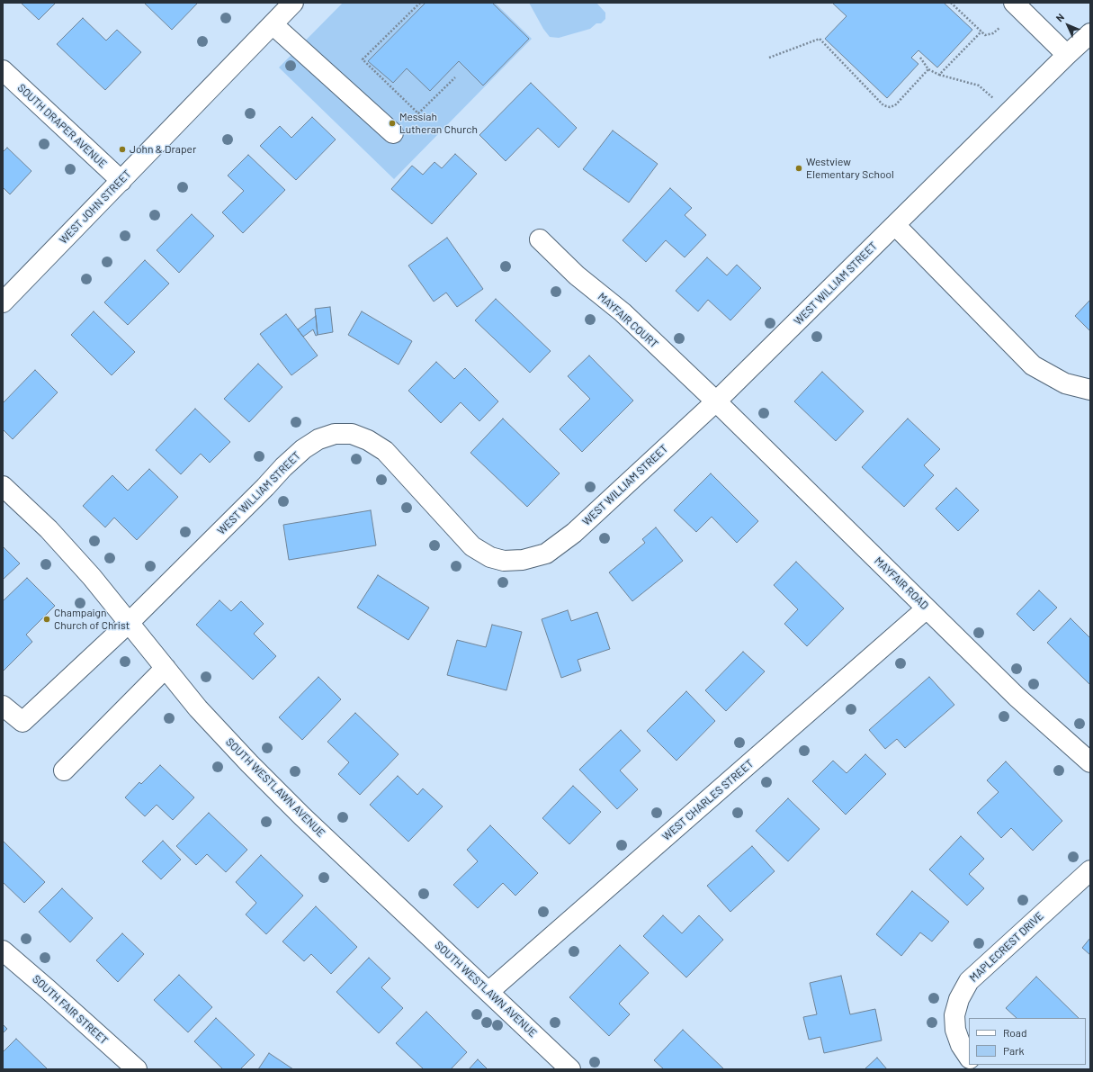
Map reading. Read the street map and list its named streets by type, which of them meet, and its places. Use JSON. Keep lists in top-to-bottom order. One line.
{"streets":{"street":["SOUTH DRAPER AVENUE","WEST JOHN STREET","WEST WILLIAM STREET","MAYFAIR COURT","MAYFAIR ROAD","SOUTH WESTLAWN AVENUE","WEST CHARLES STREET","MAPLECREST DRIVE","SOUTH FAIR STREET"]},"crossings":[["SOUTH DRAPER AVENUE","WEST JOHN STREET"],["WEST WILLIAM STREET","MAYFAIR COURT"],["WEST WILLIAM STREET","MAYFAIR ROAD"],["WEST WILLIAM STREET","SOUTH WESTLAWN AVENUE"],["MAYFAIR COURT","MAYFAIR ROAD"],["MAYFAIR ROAD","WEST CHARLES STREET"],["SOUTH WESTLAWN AVENUE","WEST CHARLES STREET"]],"places":["Messiah Lutheran Church","John & Draper","Westview Elementary School","Champaign Church of Christ"],"legend":["Road","Park"],"north":"top left"}
